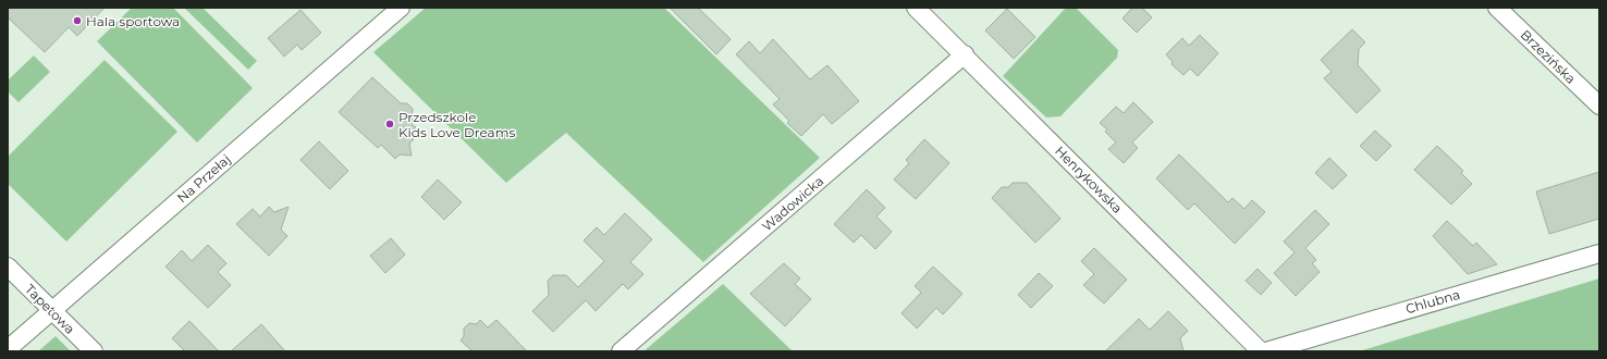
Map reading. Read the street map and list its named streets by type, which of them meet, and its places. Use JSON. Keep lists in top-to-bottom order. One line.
{"streets":{"street":["Brzezińska","Na Przełaj","Henrykowska","Wadowicka","Chlubna","Tapetowa"]},"crossings":[["Na Przełaj","Tapetowa"],["Henrykowska","Wadowicka"]],"places":["Hala sportowa","Przedszkole Kids Love Dreams"]}
